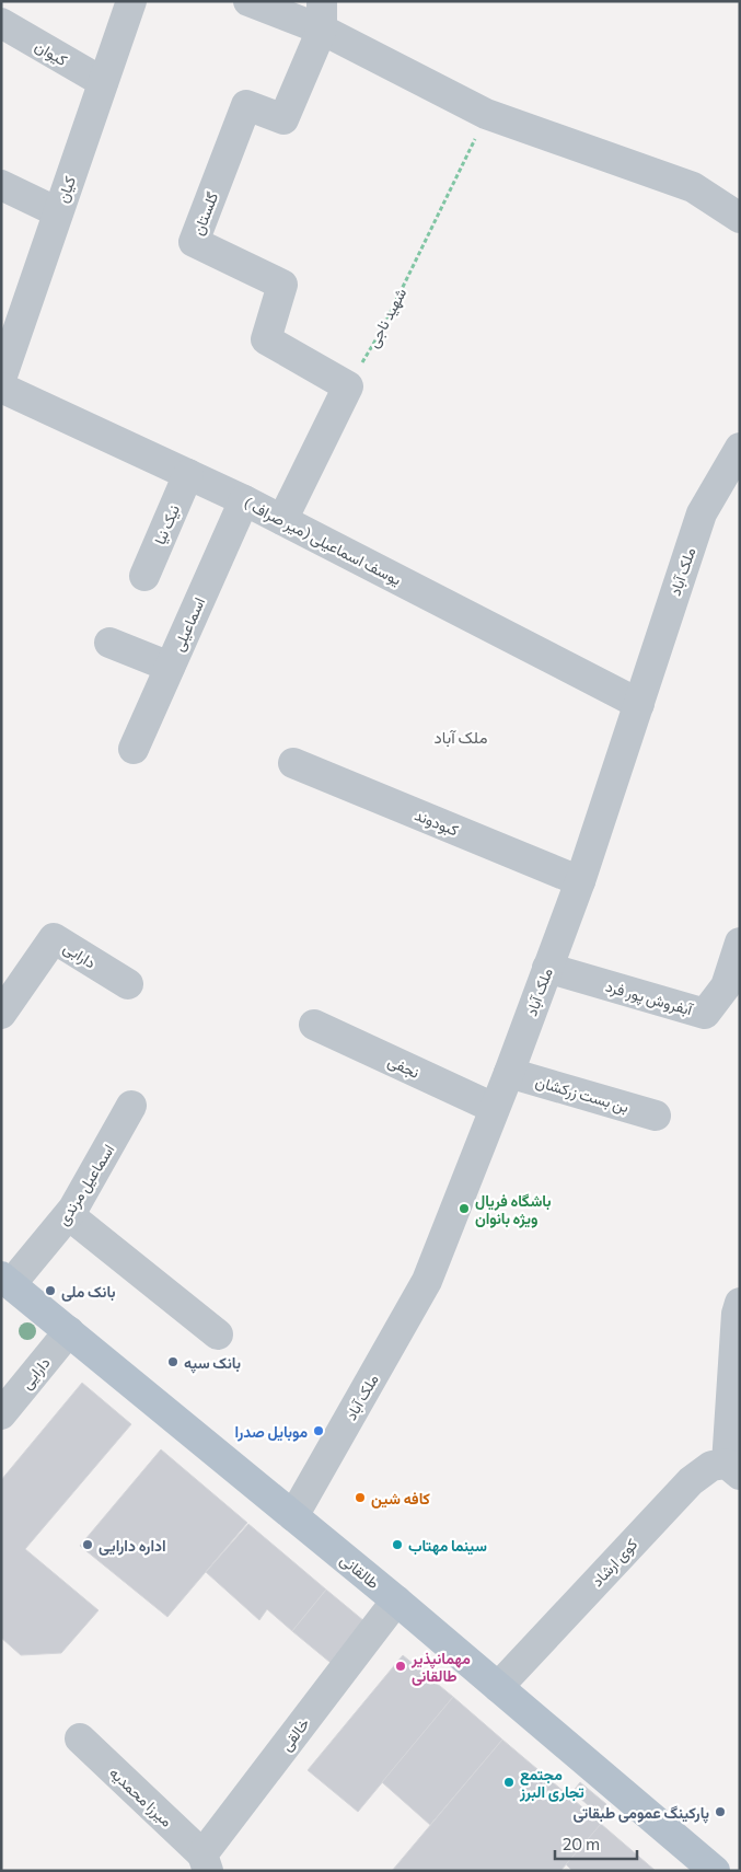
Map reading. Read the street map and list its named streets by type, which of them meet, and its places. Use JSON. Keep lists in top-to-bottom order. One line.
{"streets":{"main road":["طالقانی"],"street":["کیوان","کیان","گلستان","نیک نیا","یوسف اسماعیلی (میر صراف )","ملک آباد","اسماعیلی","کبودوند","دارابی","آبفروش پور فرد","نجفی","بن بست زرکشان","اسماعیل مرندی","دارایی","کوی ارشاد","خالقی","میرزا محمدیه"],"path":["شهید ناجی"]},"crossings":[["کیوان","کیان"],["گلستان","شهید ناجی"],["نیک نیا","یوسف اسماعیلی (میر صراف )"],["یوسف اسماعیلی (میر صراف )","ملک آباد"],["یوسف اسماعیلی (میر صراف )","اسماعیلی"],["ملک آباد","کبودوند"],["ملک آباد","آبفروش پور فرد"],["ملک آباد","نجفی"],["ملک آباد","بن بست زرکشان"],["ملک آباد","طالقانی"],["اسماعیل مرندی","طالقانی"],["دارایی","طالقانی"],["کوی ارشاد","طالقانی"],["طالقانی","خالقی"],["خالقی","میرزا محمدیه"]],"districts":["ملک آباد"],"places":["باشگاه فریال ویژه بانوان","بانک ملی","بانک سپه","موبایل صدرا","کافه شین","اداره دارایی","سینما مهتاب","مهمانپذیر طالقانی","مجتمع تجاری البرز","پارکینگ عمومی طبقاتی"],"scale_bar":"20 m"}
